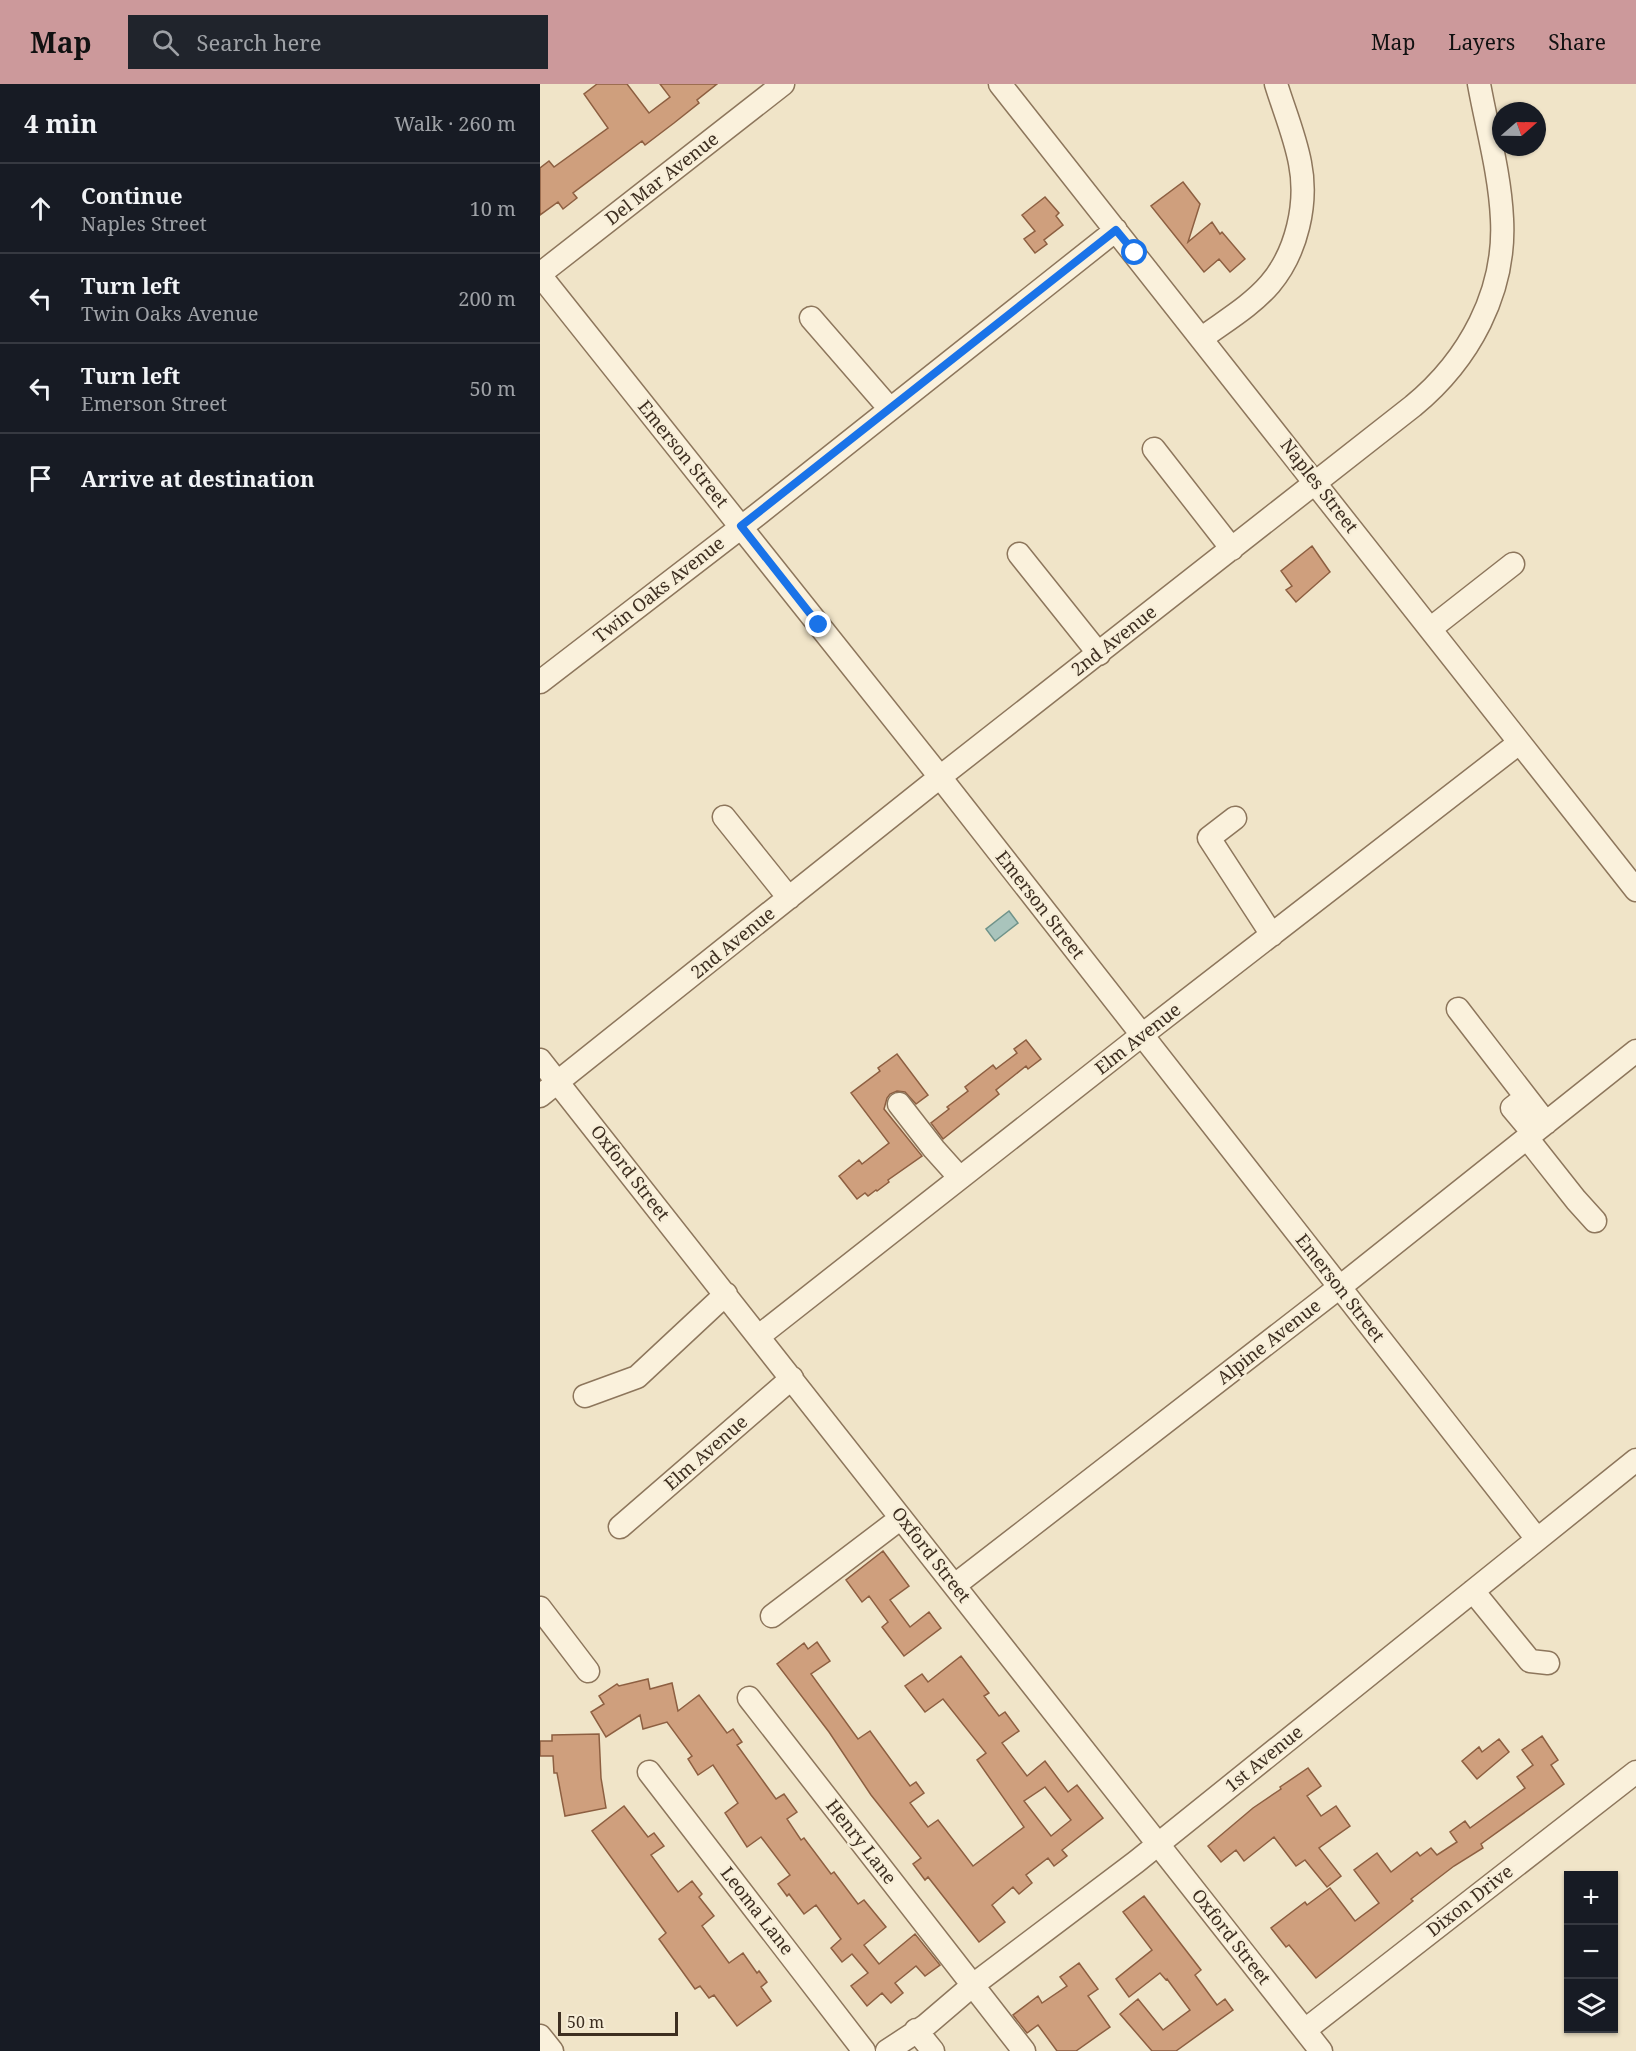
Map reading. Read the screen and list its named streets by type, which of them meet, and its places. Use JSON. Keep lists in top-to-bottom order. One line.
{"streets":{"street":["Del Mar Avenue","Emerson Street","Naples Street","Twin Oaks Avenue","2nd Avenue","Elm Avenue","Oxford Street","Alpine Avenue","1st Avenue","Henry Lane","Dixon Drive","Leoma Lane"]},"crossings":[["Del Mar Avenue","Emerson Street"],["Emerson Street","Twin Oaks Avenue"],["Emerson Street","2nd Avenue"],["Emerson Street","Elm Avenue"],["Emerson Street","Alpine Avenue"],["Emerson Street","1st Avenue"],["Naples Street","Twin Oaks Avenue"],["Naples Street","2nd Avenue"],["Naples Street","Elm Avenue"],["2nd Avenue","Oxford Street"],["Elm Avenue","Oxford Street"],["Oxford Street","Alpine Avenue"],["Oxford Street","1st Avenue"],["Oxford Street","Dixon Drive"],["1st Avenue","Henry Lane"]],"scale_bar":"50 m","north":"right","page":{"header":"Map","search":"Search here","nav":["Map","Layers","Share"],"heading":["4 min","Walk · 260 m"],"list":[["Continue","Naples Street","10 m"],["Turn left","Twin Oaks Avenue","200 m"],["Turn left","Emerson Street","50 m"],"Arrive at destination"],"map_buttons":["+","−"],"scale":"50 m"}}
